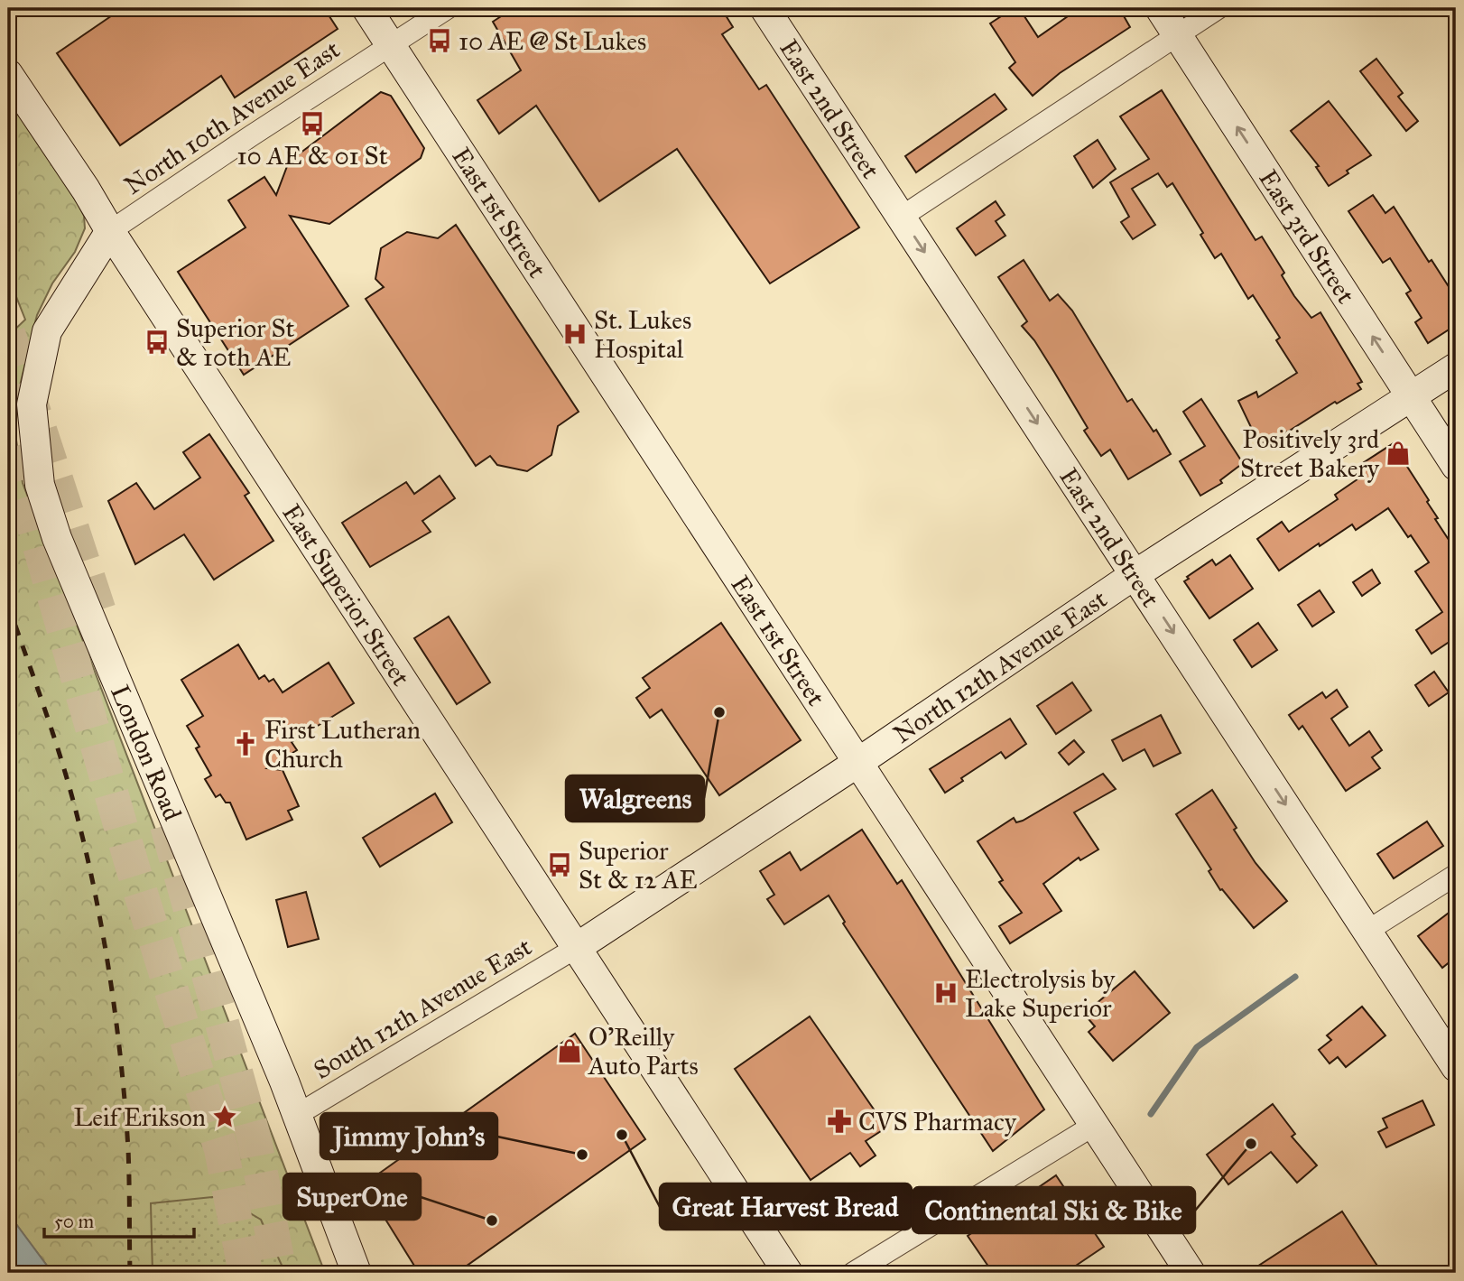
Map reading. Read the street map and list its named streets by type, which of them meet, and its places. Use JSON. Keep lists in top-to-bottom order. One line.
{"streets":{"street":["East 2nd Street","North 10th Avenue East","East 1st Street","East 3rd Street","East Superior Street","North 12th Avenue East","London Road","South 12th Avenue East"]},"crossings":[["East 2nd Street","North 12th Avenue East"],["North 10th Avenue East","East 1st Street"],["North 10th Avenue East","East Superior Street"],["North 10th Avenue East","London Road"],["East 1st Street","North 12th Avenue East"],["East 3rd Street","North 12th Avenue East"],["East Superior Street","North 12th Avenue East"],["East Superior Street","London Road"],["East Superior Street","South 12th Avenue East"],["North 12th Avenue East","South 12th Avenue East"],["London Road","South 12th Avenue East"]],"one_way":["East 2nd Street","East 3rd Street"],"places":{"bus stop":["10 AE @ St Lukes","10 AE & 01 St","Superior St & 10th AE","Superior St & 12 AE"],"hospital":["St. Lukes Hospital","Electrolysis by Lake Superior"],"shop":["Positively 3rd Street Bakery","O'Reilly Auto Parts"],"other":["Walgreens","Great Harvest Bread","Continental Ski & Bike","Jimmy John's","SuperOne"],"church":["First Lutheran Church"],"place":["Leif Erikson"],"pharmacy":["CVS Pharmacy"]},"scale_bar":"50 m"}
